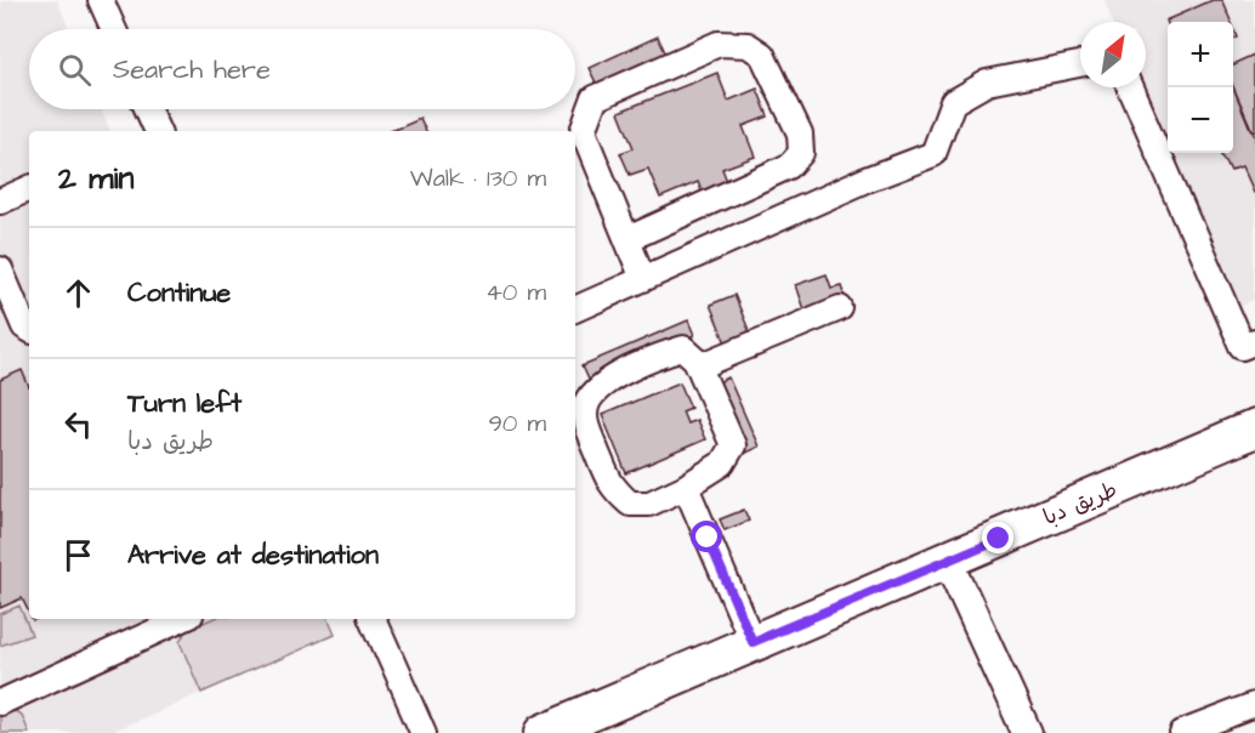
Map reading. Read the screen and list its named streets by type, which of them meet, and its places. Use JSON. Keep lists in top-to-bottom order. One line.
{"streets":{"main road":["طريق دبا"]},"north":"top right","page":{"map_buttons":["+","−"],"search":"Search here","heading":["2 min","Walk · 130 m"],"list":[["Continue","40 m"],["Turn left","طريق دبا","90 m"],"Arrive at destination"]}}
